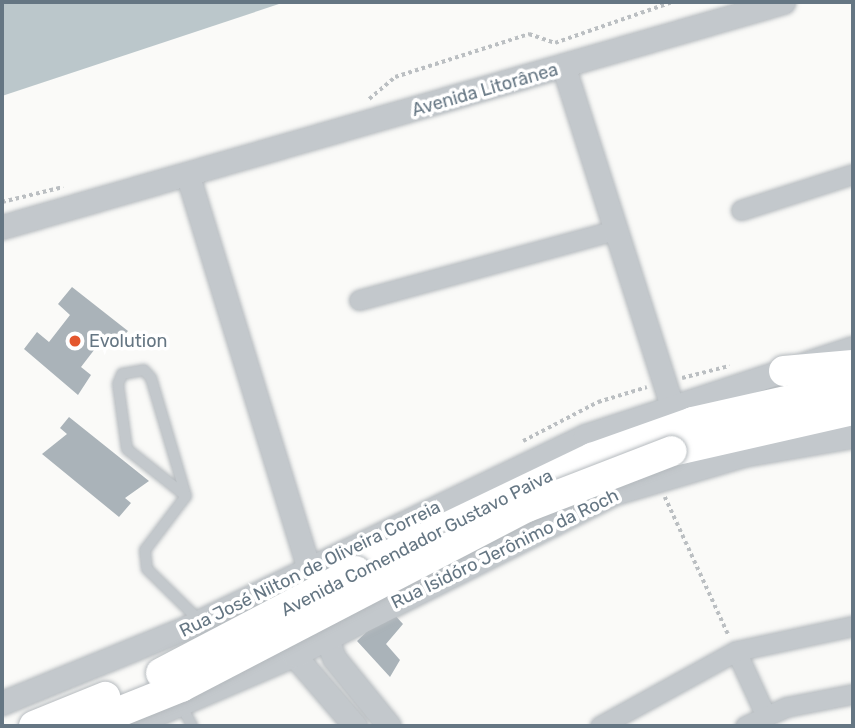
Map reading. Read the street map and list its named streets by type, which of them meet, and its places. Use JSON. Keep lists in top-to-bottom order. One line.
{"streets":{"main road":["Avenida Comendador Gustavo Paiva"],"street":["Avenida Litorânea","Rua Isidóro Jerônimo da Roch","Rua José Nilton de Oliveira Correia"]},"crossings":[["Avenida Comendador Gustavo Paiva","Rua José Nilton de Oliveira Correia"]],"places":["Evolution"]}
